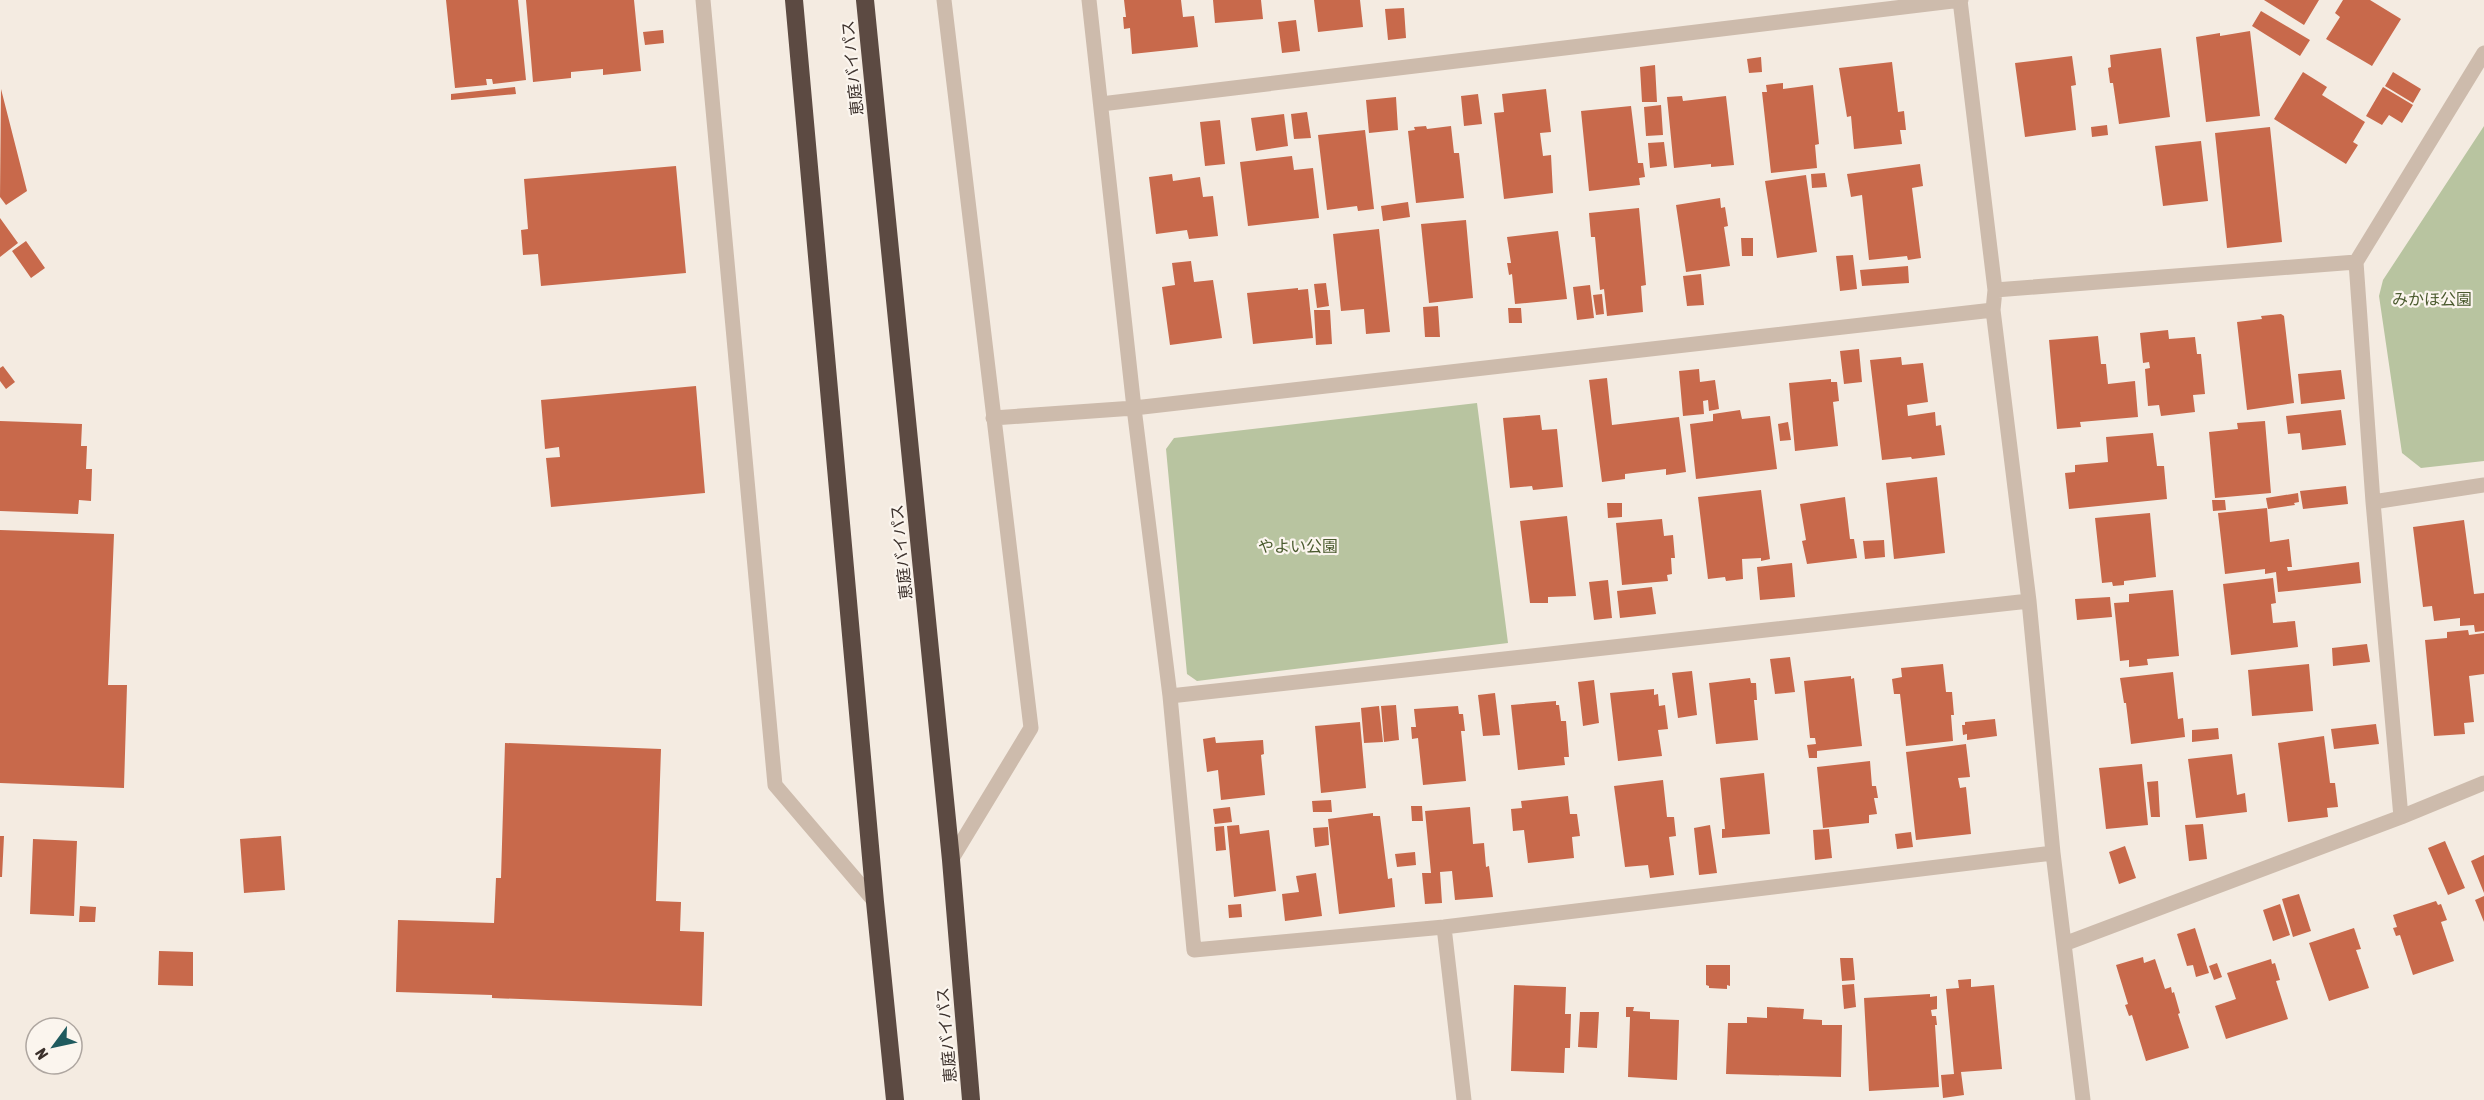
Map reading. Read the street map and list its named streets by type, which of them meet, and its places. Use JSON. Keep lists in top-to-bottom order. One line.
{"streets":{"highway":["恵庭バイパス"]},"parks":["みかほ公園","やよい公園"],"north":"bottom left"}
